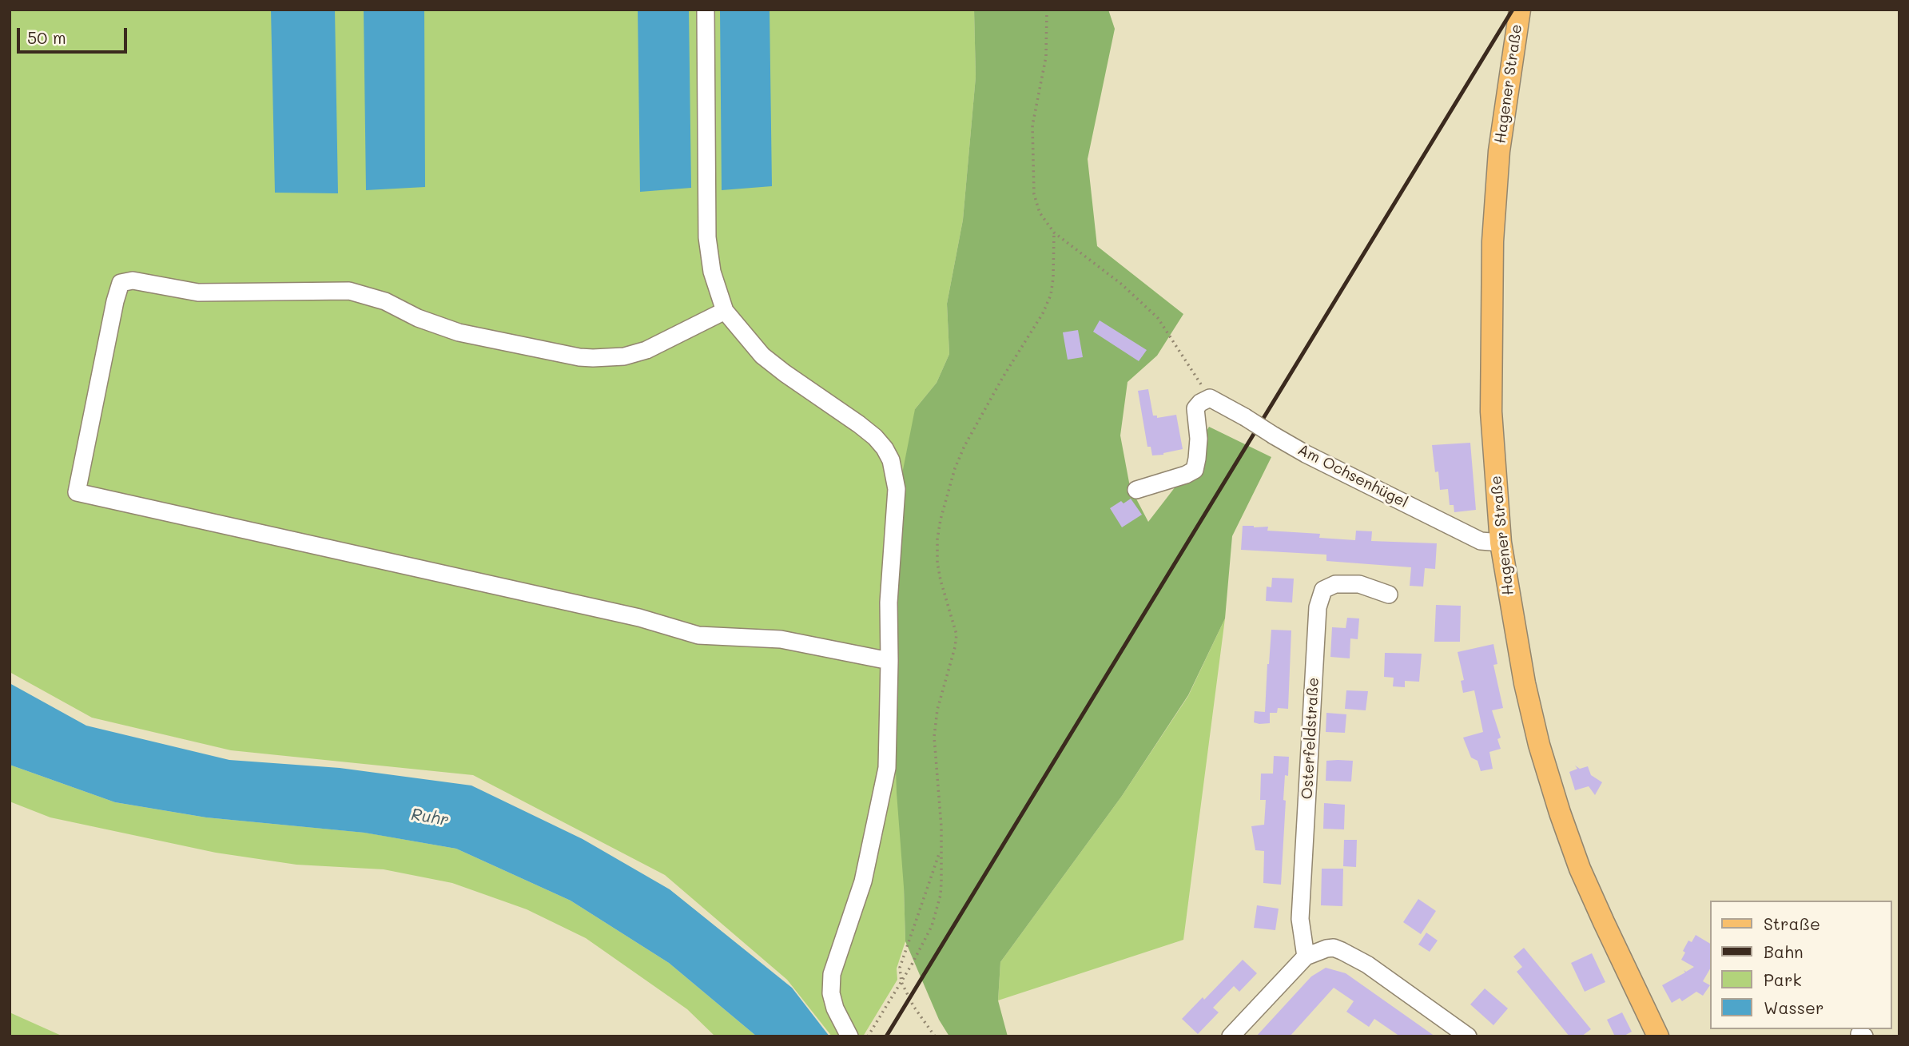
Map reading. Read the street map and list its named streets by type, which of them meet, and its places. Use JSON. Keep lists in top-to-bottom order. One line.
{"streets":{"main road":["Hagener Straße"],"street":["Am Ochsenhügel","Osterfeldstraße"]},"crossings":[["Hagener Straße","Am Ochsenhügel"]],"water":["Ruhr"],"legend":["Straße","Bahn","Park","Wasser"],"scale_bar":"50 m"}
